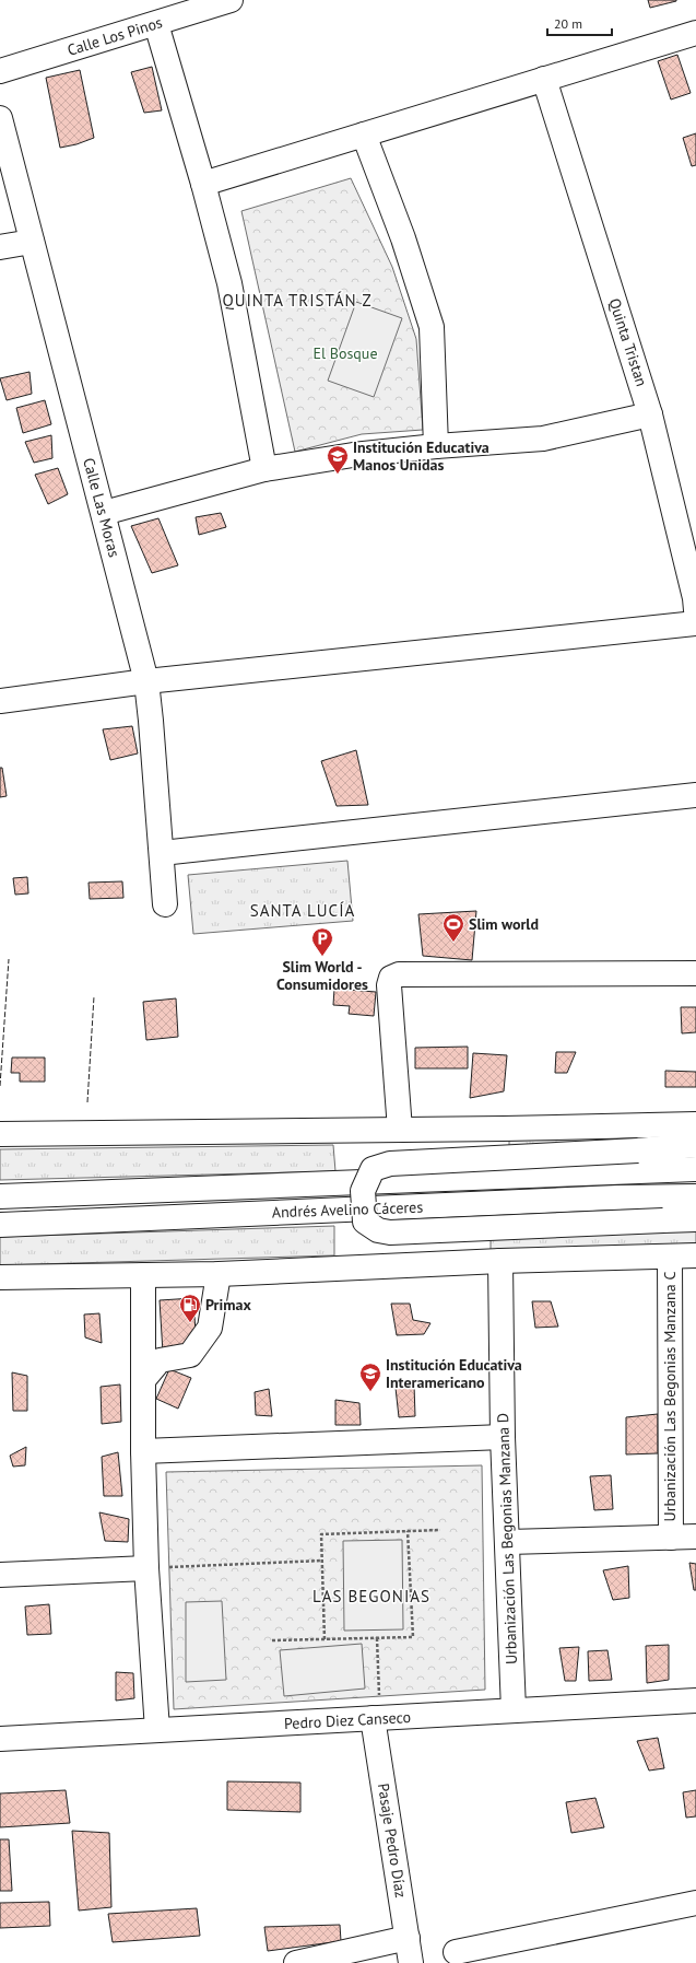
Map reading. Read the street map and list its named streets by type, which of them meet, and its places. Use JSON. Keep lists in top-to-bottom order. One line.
{"streets":{"main road":["Calle Los Pinos","Quinta Tristan","Calle Las Moras","Andrés Avelino Cáceres","Urbanización Las Begonias Manzana C","Urbanización Las Begonias Manzana D","Pedro Diez Canseco","Pasaje Pedro Díaz"]},"crossings":[["Urbanización Las Begonias Manzana D","Pedro Diez Canseco"],["Pedro Diez Canseco","Pasaje Pedro Díaz"]],"districts":["QUINTA TRISTÁN Z","SANTA LUCÍA","LAS BEGONIAS"],"parks":["El Bosque"],"places":{"school or university":["Institución Educativa Manos Unidas","Institución Educativa Interamericano"],"sports":["Slim world"],"parking":["Slim World - Consumidores"],"fuel station":["Primax"]},"scale_bar":"20 m"}
